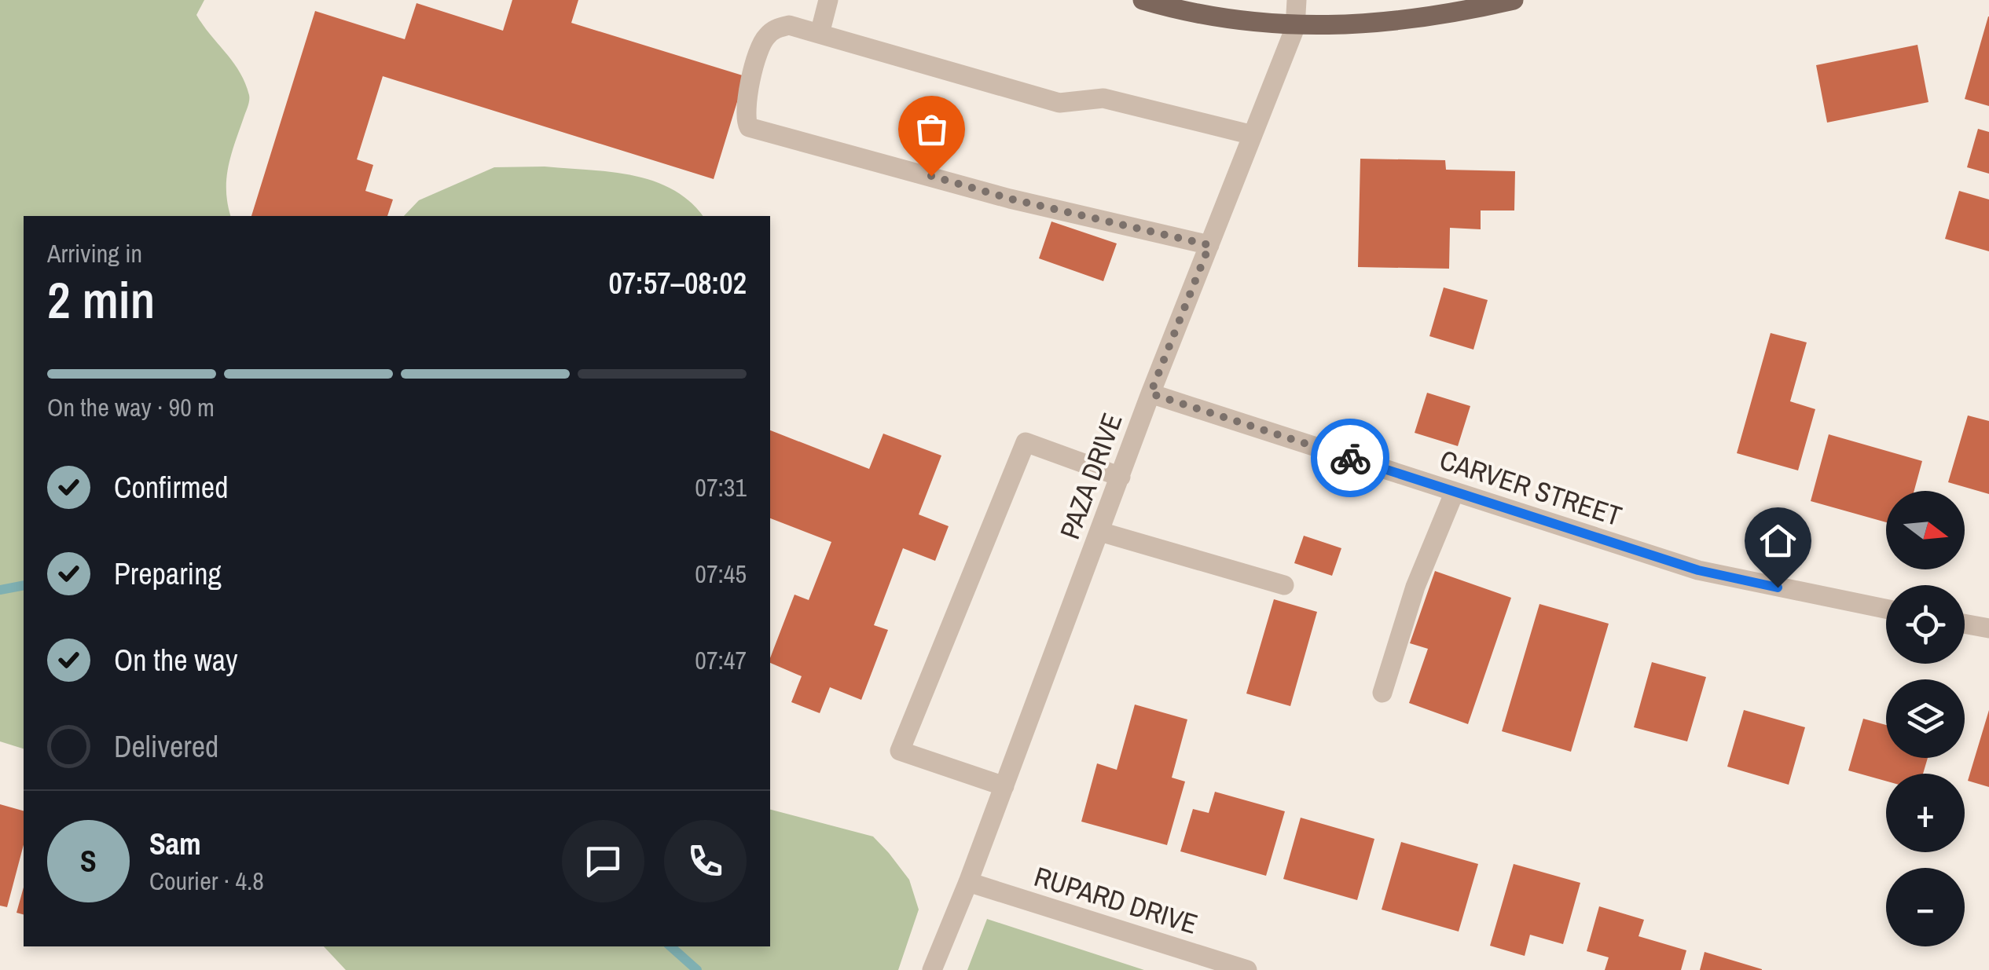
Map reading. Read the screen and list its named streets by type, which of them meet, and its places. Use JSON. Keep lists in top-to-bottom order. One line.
{"streets":{"street":["PAZA DRIVE","CARVER STREET","RUPARD DRIVE"]},"crossings":[["PAZA DRIVE","CARVER STREET"],["PAZA DRIVE","RUPARD DRIVE"]],"north":"right","page":{"heading":["2 min","Arriving in","07:57–08:02"],"panel":["Sam","Courier · 4.8"],"bar":"On the way · 90 m","list":[["Confirmed","07:31"],["Preparing","07:45"],["On the way","07:47"],"Delivered"],"map_buttons":["+","−"],"round":"S"}}
